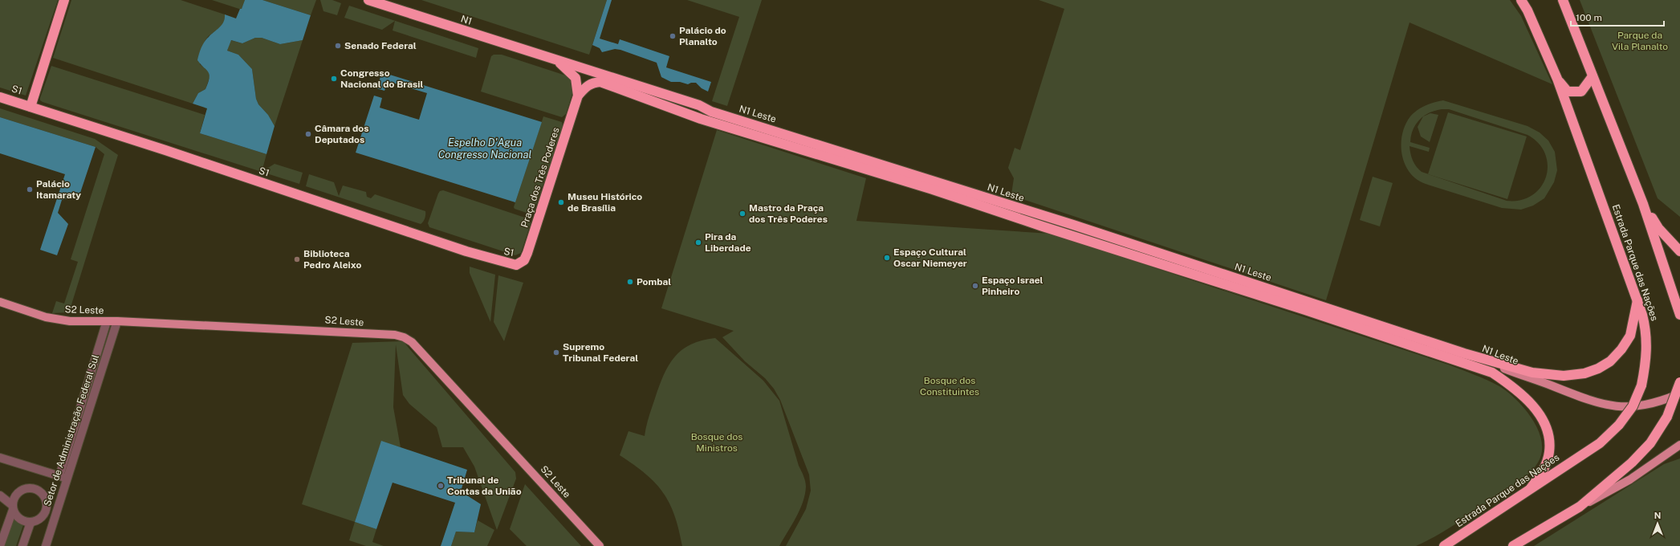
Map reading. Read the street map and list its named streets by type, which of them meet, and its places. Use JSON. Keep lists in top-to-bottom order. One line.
{"streets":{"highway":["N1","S1","N1 Leste","Praça dos Três Poderes","Estrada Parque das Nações"],"main road":["S2 Leste"],"street":["Setor de Administração Federal Sul"]},"crossings":[["N1","N1 Leste"],["S1","Praça dos Três Poderes"],["N1 Leste","Praça dos Três Poderes"],["S2 Leste","Setor de Administração Federal Sul"]],"water":["Espelho D'Agua Congresso Nacional"],"parks":["Parque da Vila Planalto","Bosque dos Constituintes","Bosque dos Ministros"],"places":["Palácio do Planalto","Senado Federal","Congresso Nacional do Brasil","Câmara dos Deputados","Palácio Itamaraty","Museu Histórico de Brasília","Mastro da Praça dos Três Poderes","Pira da Liberdade","Espaço Cultural Oscar Niemeyer","Biblioteca Pedro Aleixo","Pombal","Espaço Israel Pinheiro","Supremo Tribunal Federal","Tribunal de Contas da União"],"scale_bar":"100 m","north":"top"}
